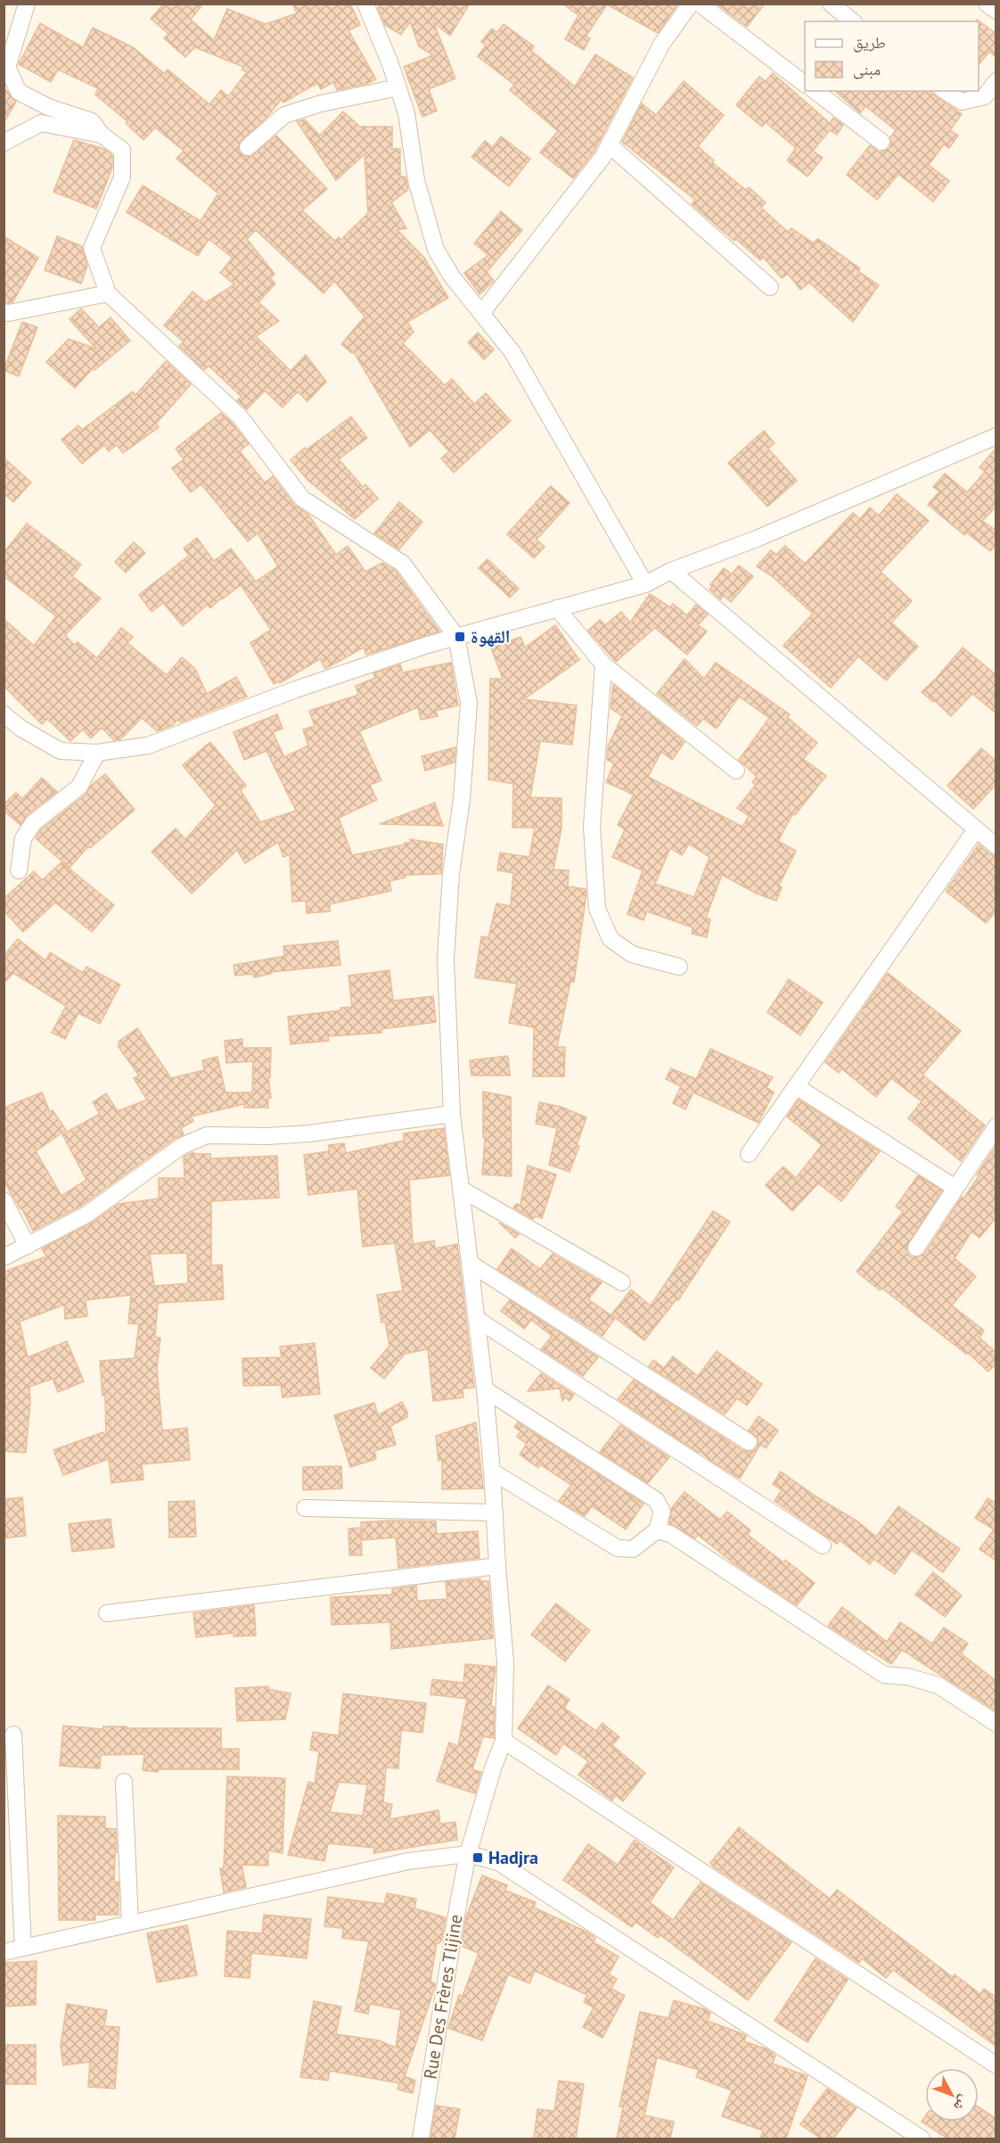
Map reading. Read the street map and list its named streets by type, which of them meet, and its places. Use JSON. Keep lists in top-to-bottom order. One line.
{"streets":{"street":["Rue Des Frères Tlijine"]},"places":{"transit":["القهوة","Hadjra"]},"legend":["طريق","مبنى"],"north":"bottom right"}
